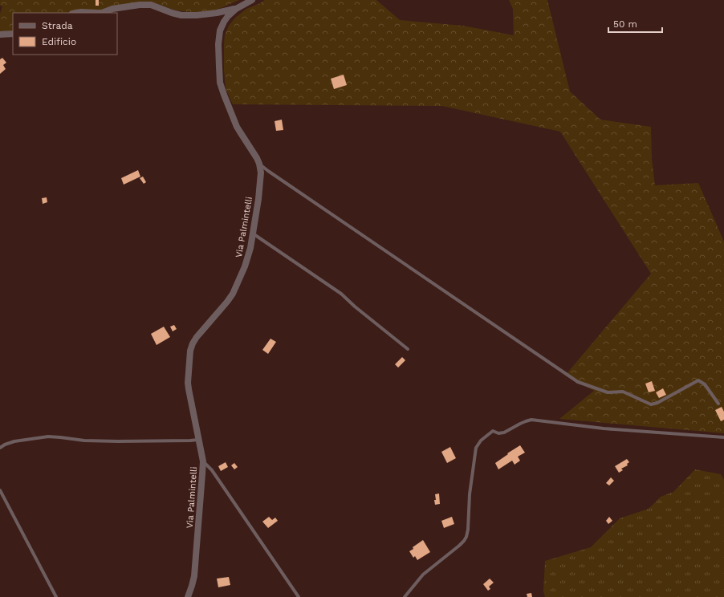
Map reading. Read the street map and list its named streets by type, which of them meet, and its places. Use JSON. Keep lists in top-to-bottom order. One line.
{"streets":{"street":["Via Palmintelli"]},"legend":["Strada","Edificio"],"scale_bar":"50 m"}
